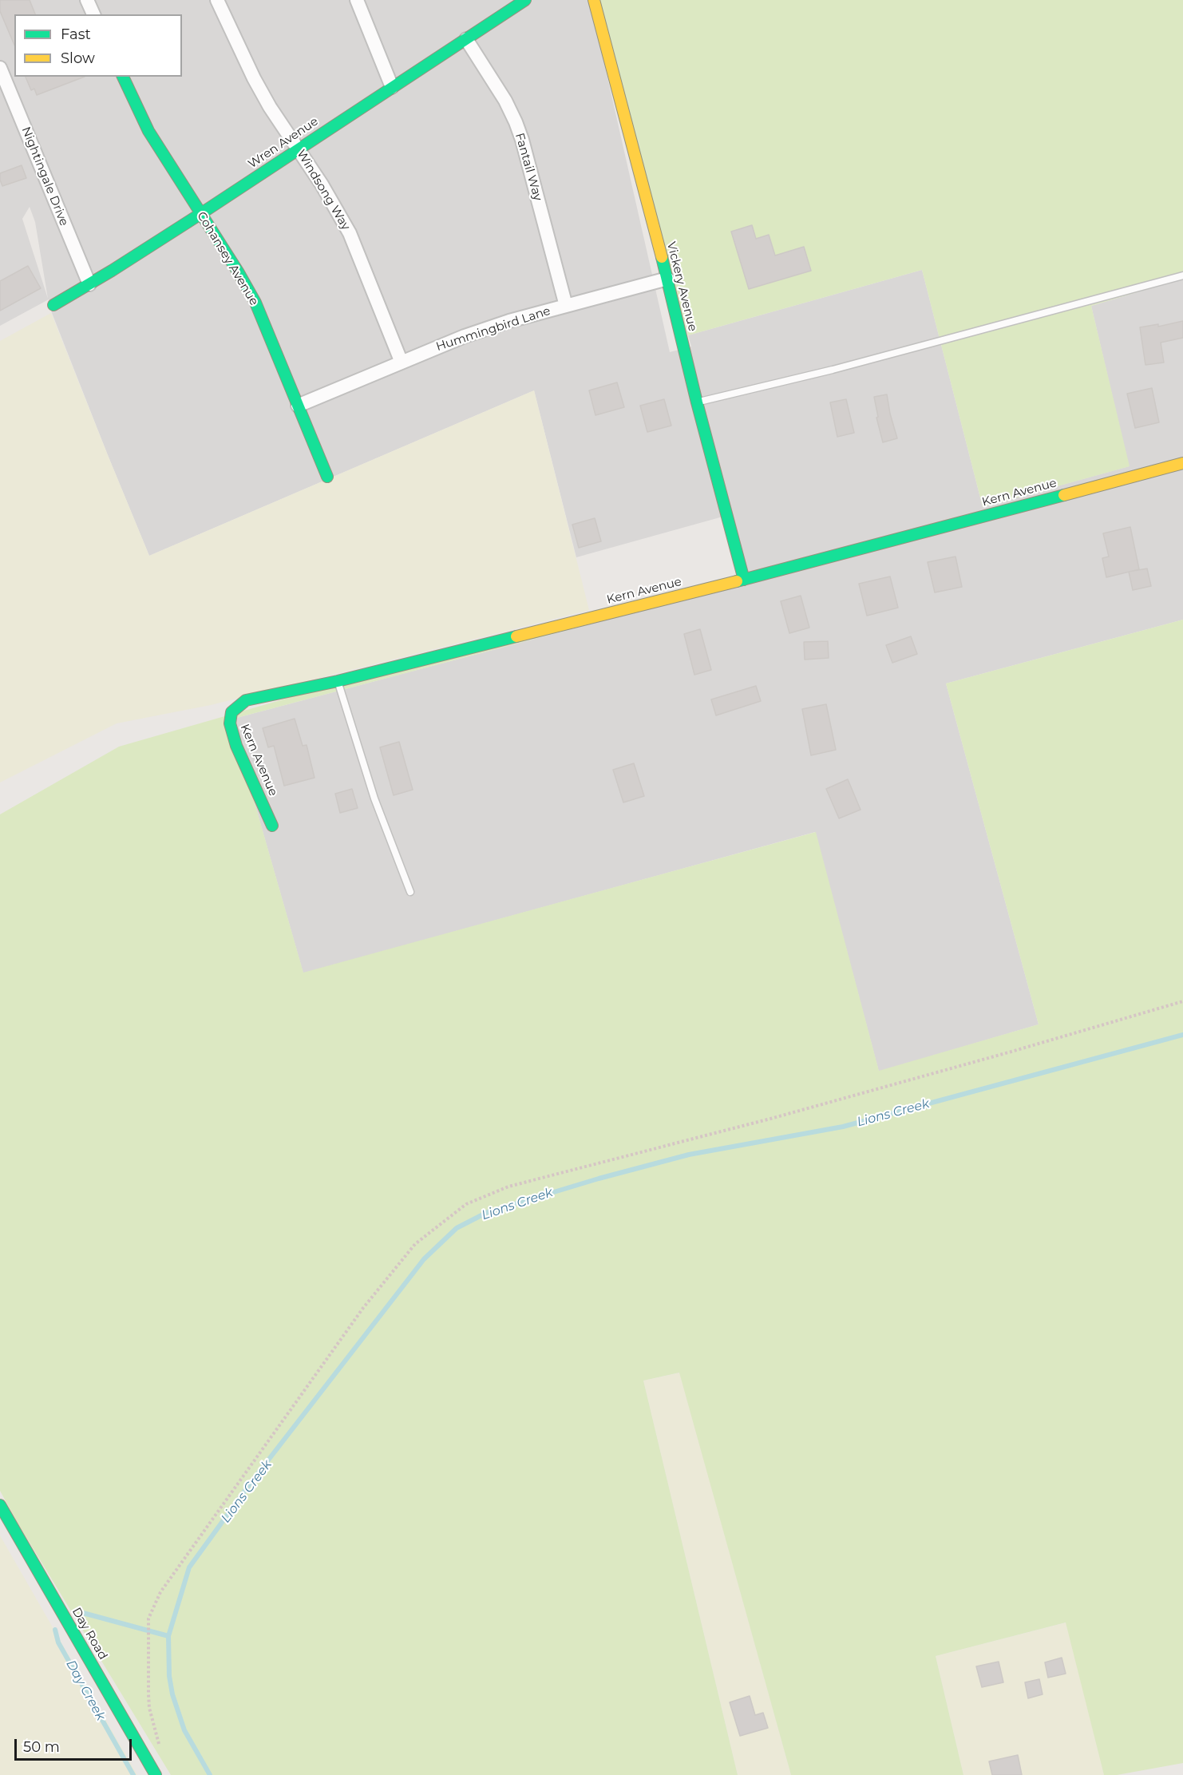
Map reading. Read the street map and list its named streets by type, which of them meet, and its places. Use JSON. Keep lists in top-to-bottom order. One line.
{"streets":{"street":["Wren Avenue","Fantail Way","Nightingale Drive","Windsong Way","Cohansey Avenue","Vickery Avenue","Hummingbird Lane","Kern Avenue","Day Road"]},"crossings":[["Wren Avenue","Fantail Way"],["Wren Avenue","Nightingale Drive"],["Wren Avenue","Windsong Way"],["Wren Avenue","Cohansey Avenue"],["Fantail Way","Hummingbird Lane"],["Windsong Way","Hummingbird Lane"],["Cohansey Avenue","Hummingbird Lane"],["Vickery Avenue","Hummingbird Lane"],["Vickery Avenue","Kern Avenue"]],"water":["Lions Creek","Day Creek"],"legend":["Fast","Slow"],"scale_bar":"50 m"}
